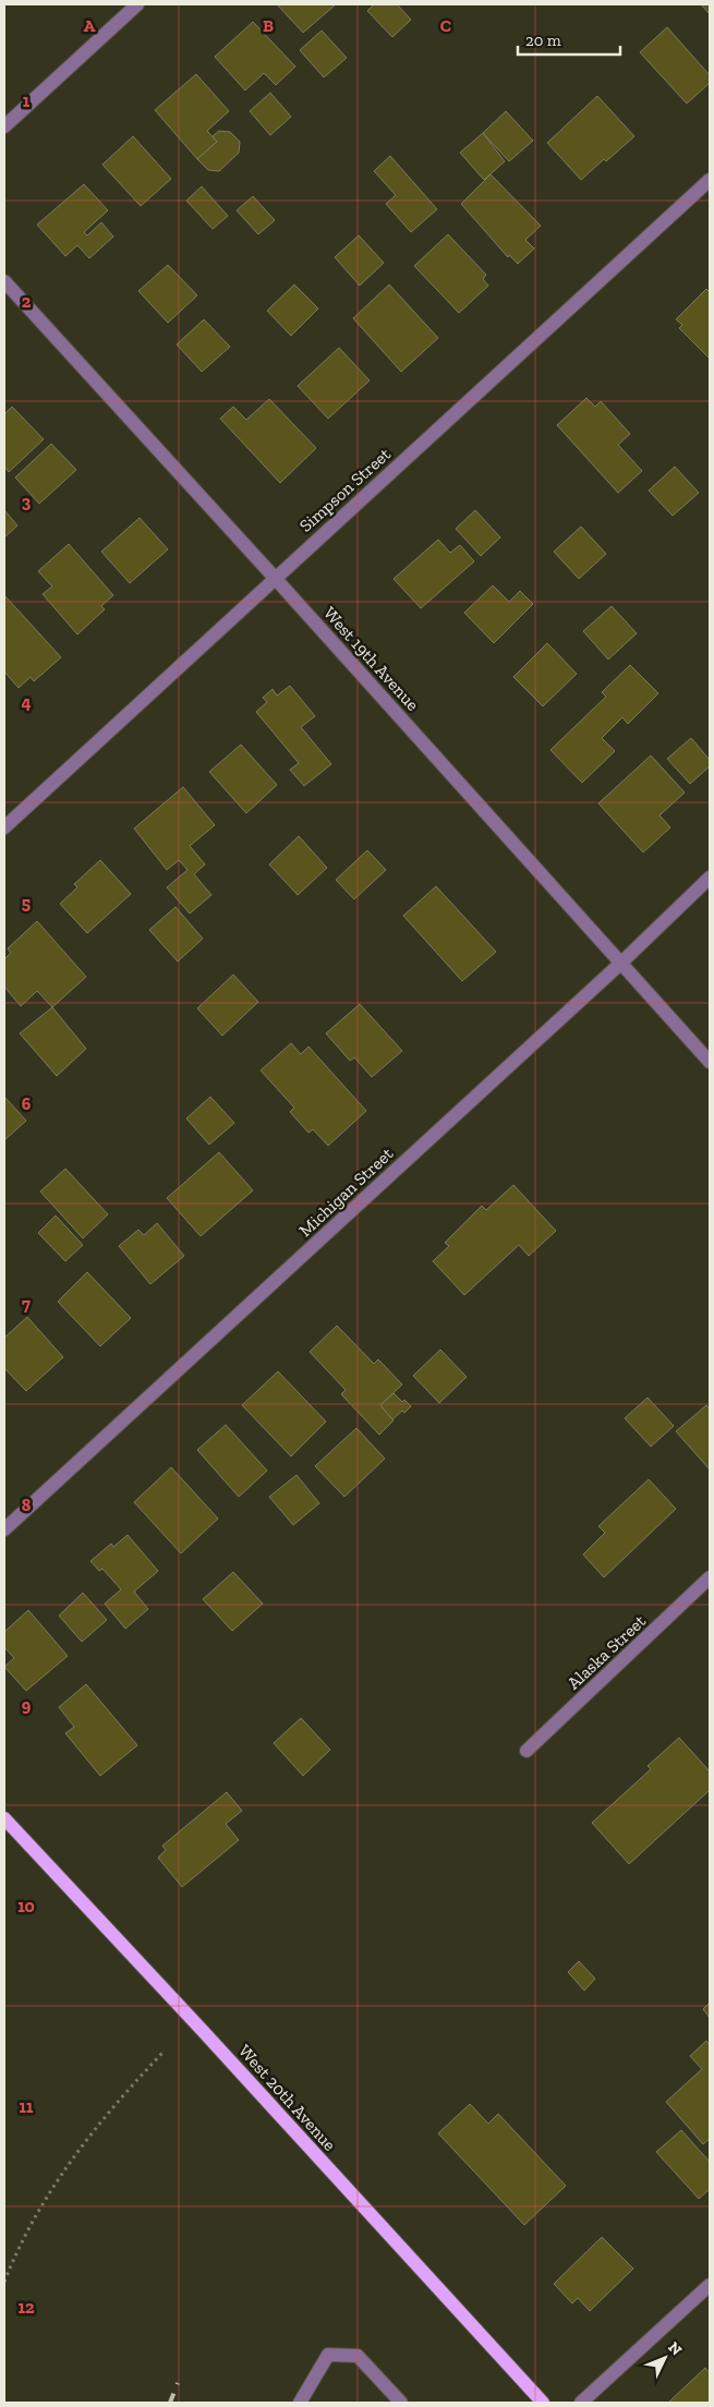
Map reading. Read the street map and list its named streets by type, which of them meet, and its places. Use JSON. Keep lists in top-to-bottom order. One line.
{"streets":{"main road":["West 20th Avenue"],"street":["Simpson Street","West 19th Avenue","Michigan Street","Alaska Street"]},"crossings":[["Simpson Street","West 19th Avenue"],["West 19th Avenue","Michigan Street"]],"scale_bar":"20 m","north":"top right","grid":{"columns":["A","B","C"],"rows":["1","2","3","4","5","6","7","8","9","10","11","12"]}}
